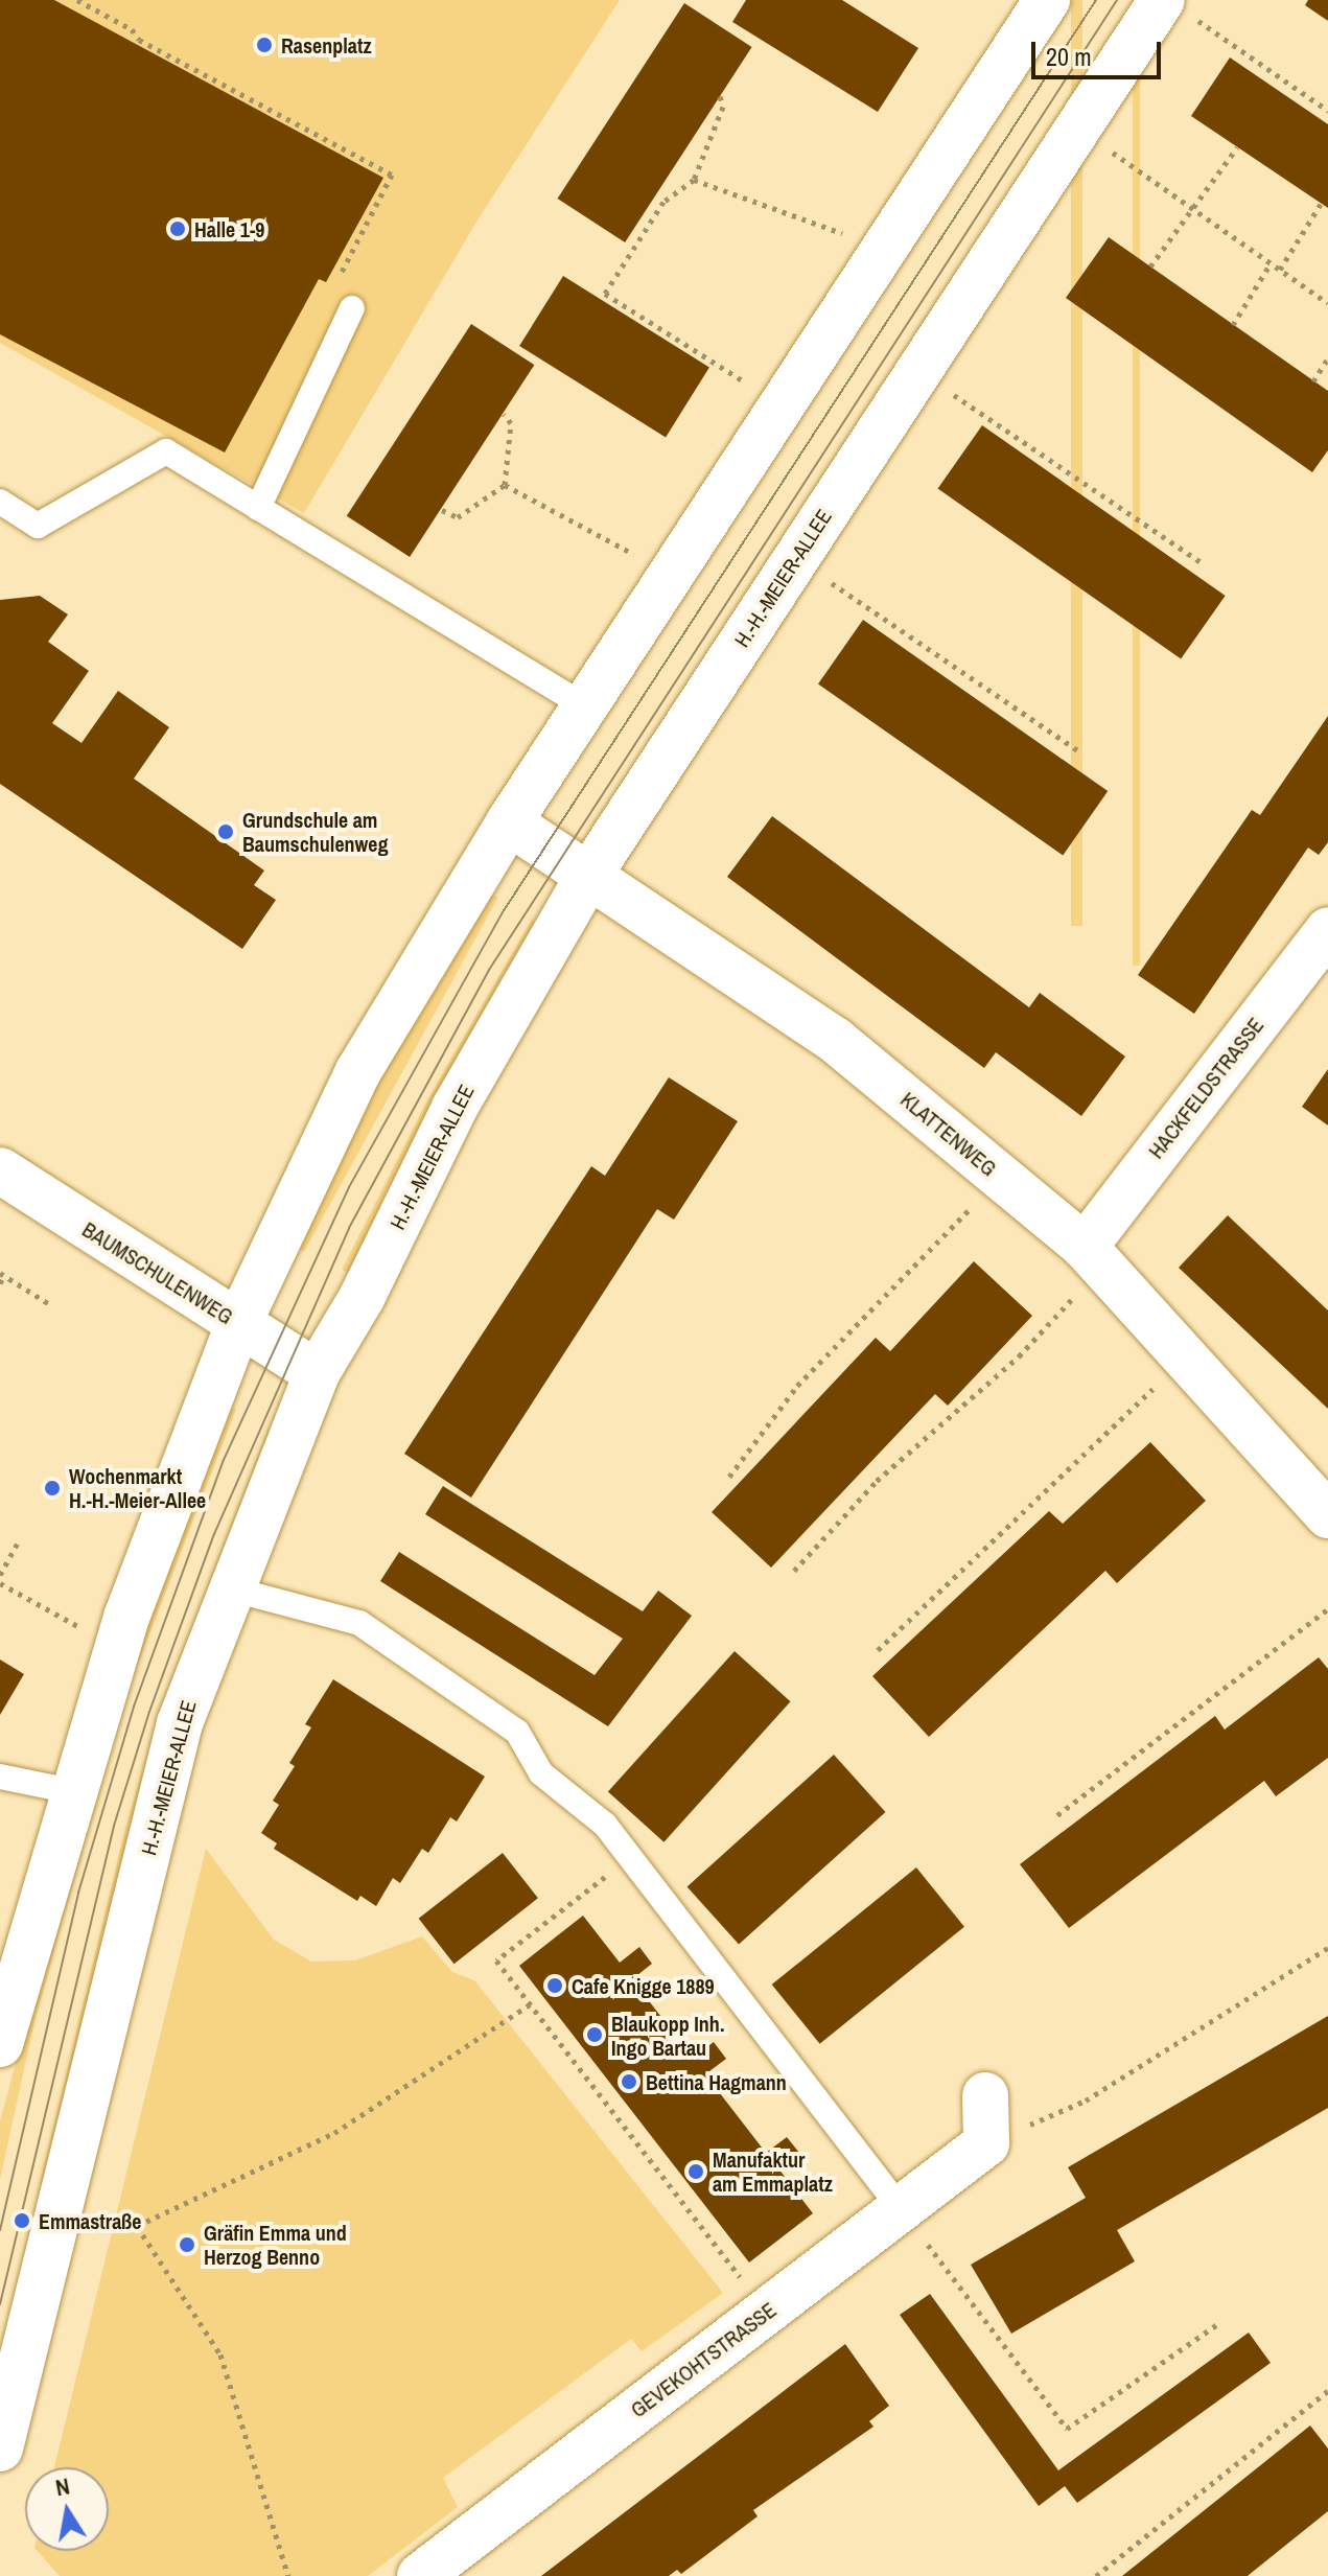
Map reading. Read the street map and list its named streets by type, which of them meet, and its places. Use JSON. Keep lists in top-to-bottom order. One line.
{"streets":{"street":["H.-H.-MEIER-ALLEE","HACKFELDSTRASSE","KLATTENWEG","BAUMSCHULENWEG","GEVEKOHTSTRASSE"]},"crossings":[["H.-H.-MEIER-ALLEE","KLATTENWEG"],["H.-H.-MEIER-ALLEE","BAUMSCHULENWEG"],["HACKFELDSTRASSE","KLATTENWEG"]],"places":["Rasenplatz","Halle 1-9","Grundschule am Baumschulenweg","Wochenmarkt H.-H.-Meier-Allee","Cafe Knigge 1889","Blaukopp Inh. Ingo Bartau","Bettina Hagmann","Manufaktur am Emmaplatz","Emmastraße","Gräfin Emma und Herzog Benno"],"scale_bar":"20 m","north":"top"}
